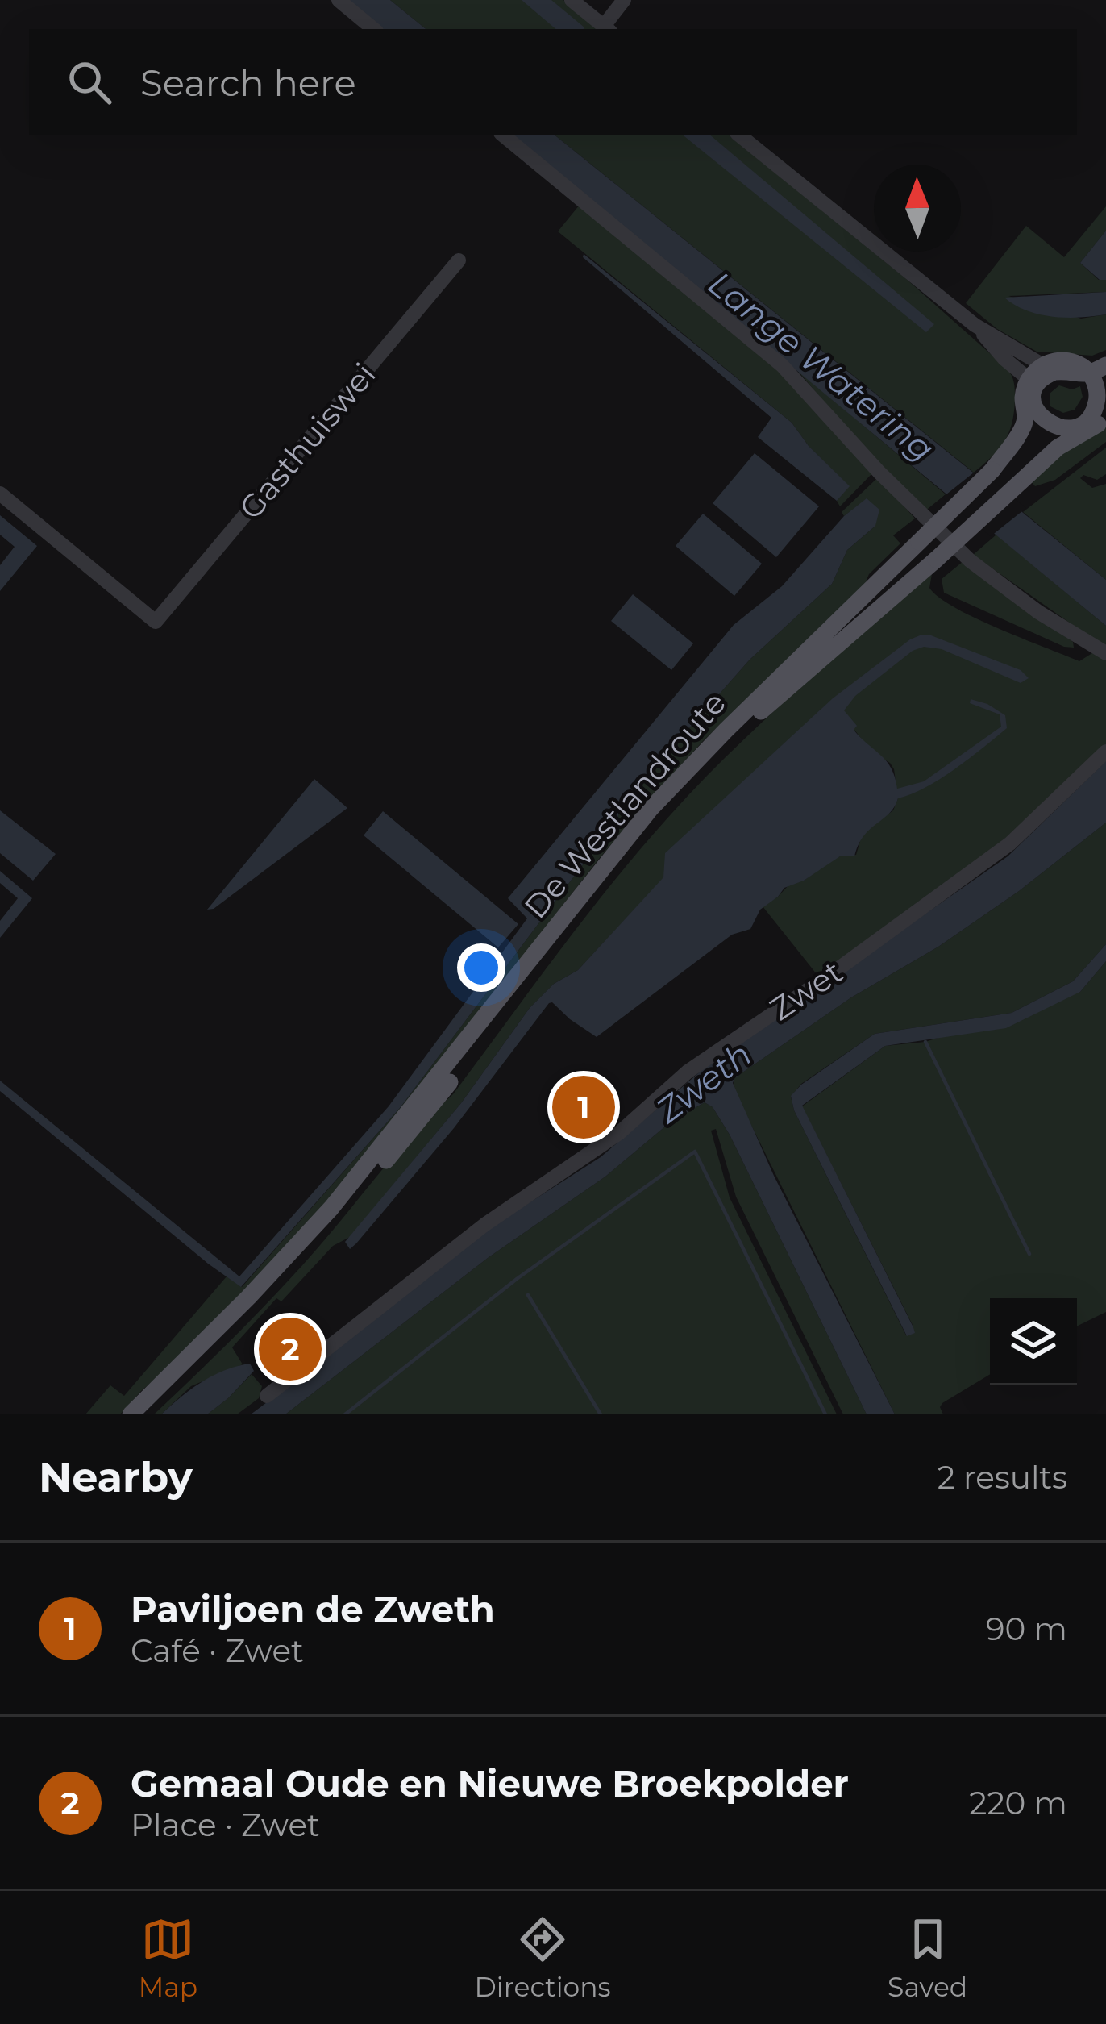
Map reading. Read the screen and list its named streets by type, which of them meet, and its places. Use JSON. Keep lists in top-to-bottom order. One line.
{"streets":{"main road":["De Westlandroute"],"street":["Gasthuiswei","Zwet"]},"water":["Lange Watering","Zweth"],"north":"top","page":{"search":"Search here","pins":["1","2"],"heading":["Nearby","2 results"],"list":[{"mark":"1","name":"Paviljoen de Zweth","note":"Café · Zwet","value":"90 m"},{"mark":"2","name":"Gemaal Oude en Nieuwe Broekpolder","note":"Place · Zwet","value":"220 m"}],"nav":["Map","Directions","Saved"]}}
